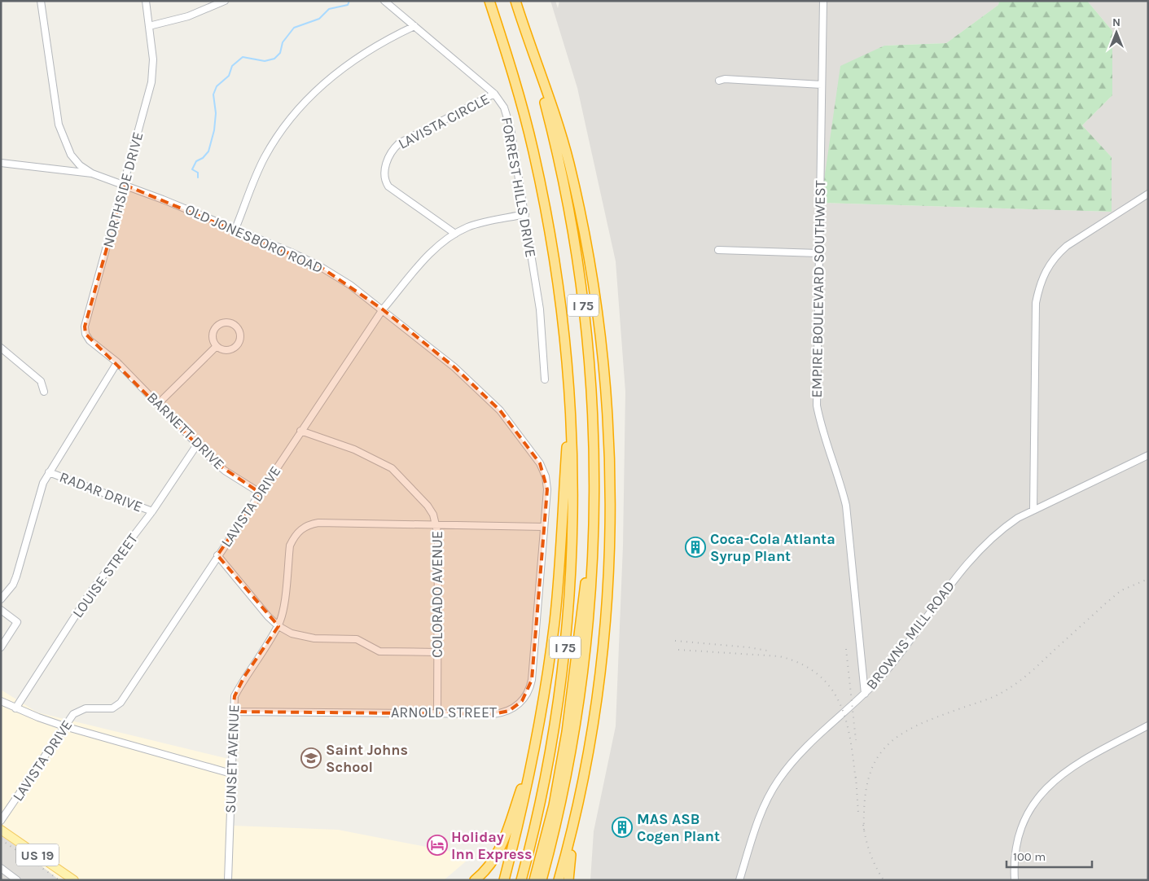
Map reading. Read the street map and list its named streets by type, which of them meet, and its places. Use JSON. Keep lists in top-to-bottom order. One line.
{"streets":{"highway":["I 75"],"main road":["US 19"],"street":["LAVISTA CIRCLE","FORREST HILLS DRIVE","NORTHSIDE DRIVE","OLD JONESBORO ROAD","EMPIRE BOULEVARD SOUTHWEST","BARNETT DRIVE","RADAR DRIVE","LAVISTA DRIVE","LOUISE STREET","COLORADO AVENUE","BROWNS MILL ROAD","ARNOLD STREET","SUNSET AVENUE"]},"crossings":[["LAVISTA CIRCLE","FORREST HILLS DRIVE"],["LAVISTA CIRCLE","LAVISTA DRIVE"],["FORREST HILLS DRIVE","LAVISTA DRIVE"],["NORTHSIDE DRIVE","OLD JONESBORO ROAD"],["NORTHSIDE DRIVE","BARNETT DRIVE"],["OLD JONESBORO ROAD","LAVISTA DRIVE"],["OLD JONESBORO ROAD","ARNOLD STREET"],["EMPIRE BOULEVARD SOUTHWEST","BROWNS MILL ROAD"],["BARNETT DRIVE","LAVISTA DRIVE"],["BARNETT DRIVE","LOUISE STREET"],["RADAR DRIVE","LOUISE STREET"],["LAVISTA DRIVE","COLORADO AVENUE"],["COLORADO AVENUE","ARNOLD STREET"],["ARNOLD STREET","SUNSET AVENUE"]],"places":{"building":["Coca-Cola Atlanta Syrup Plant","MAS ASB Cogen Plant"],"school or university":["Saint Johns School"],"hotel":["Holiday Inn Express"]},"scale_bar":"100 m","north":"top"}
